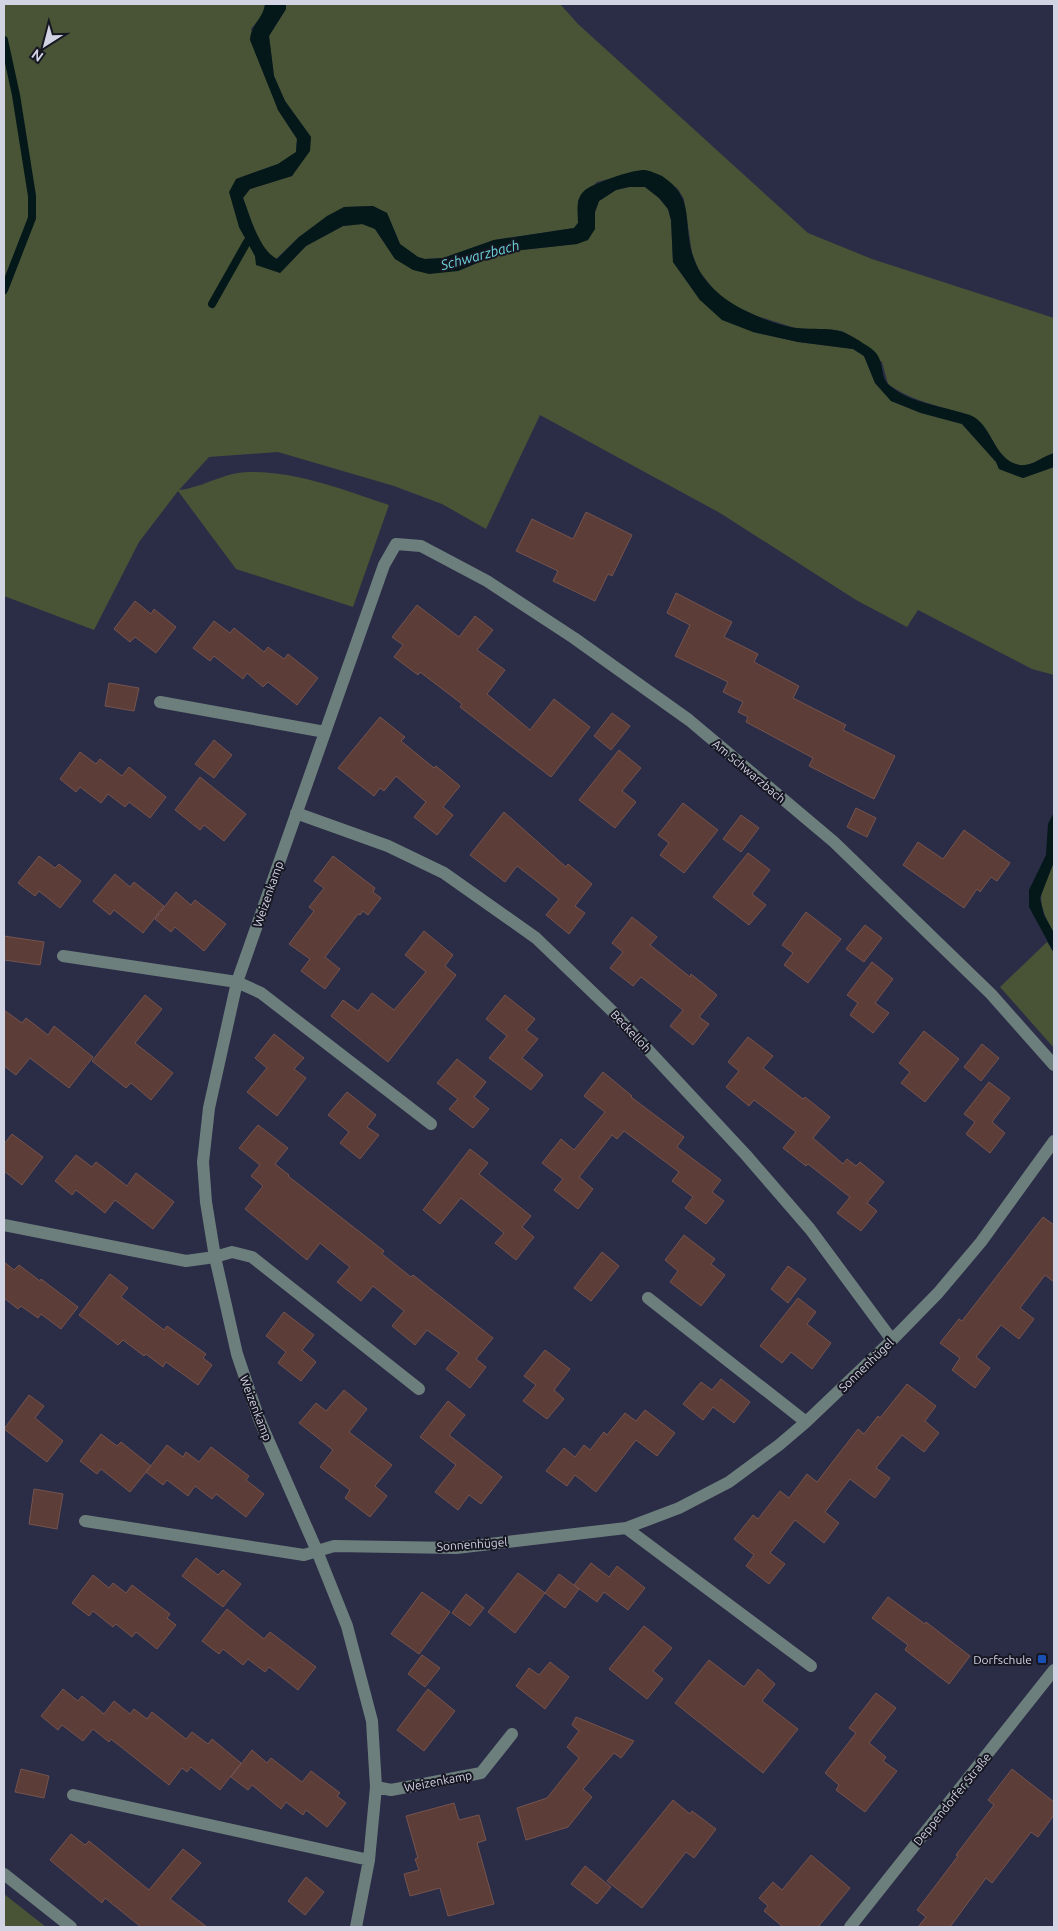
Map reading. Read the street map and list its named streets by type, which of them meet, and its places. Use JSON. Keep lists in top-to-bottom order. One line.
{"streets":{"street":["Am Schwarzbach","Weizenkamp","Beckelloh","Sonnenhügel","Deppendorfer Straße"]},"crossings":[["Am Schwarzbach","Weizenkamp"],["Weizenkamp","Beckelloh"],["Weizenkamp","Sonnenhügel"],["Beckelloh","Sonnenhügel"]],"water":["Schwarzbach"],"places":{"transit":["Dorfschule"]},"north":"bottom left"}
